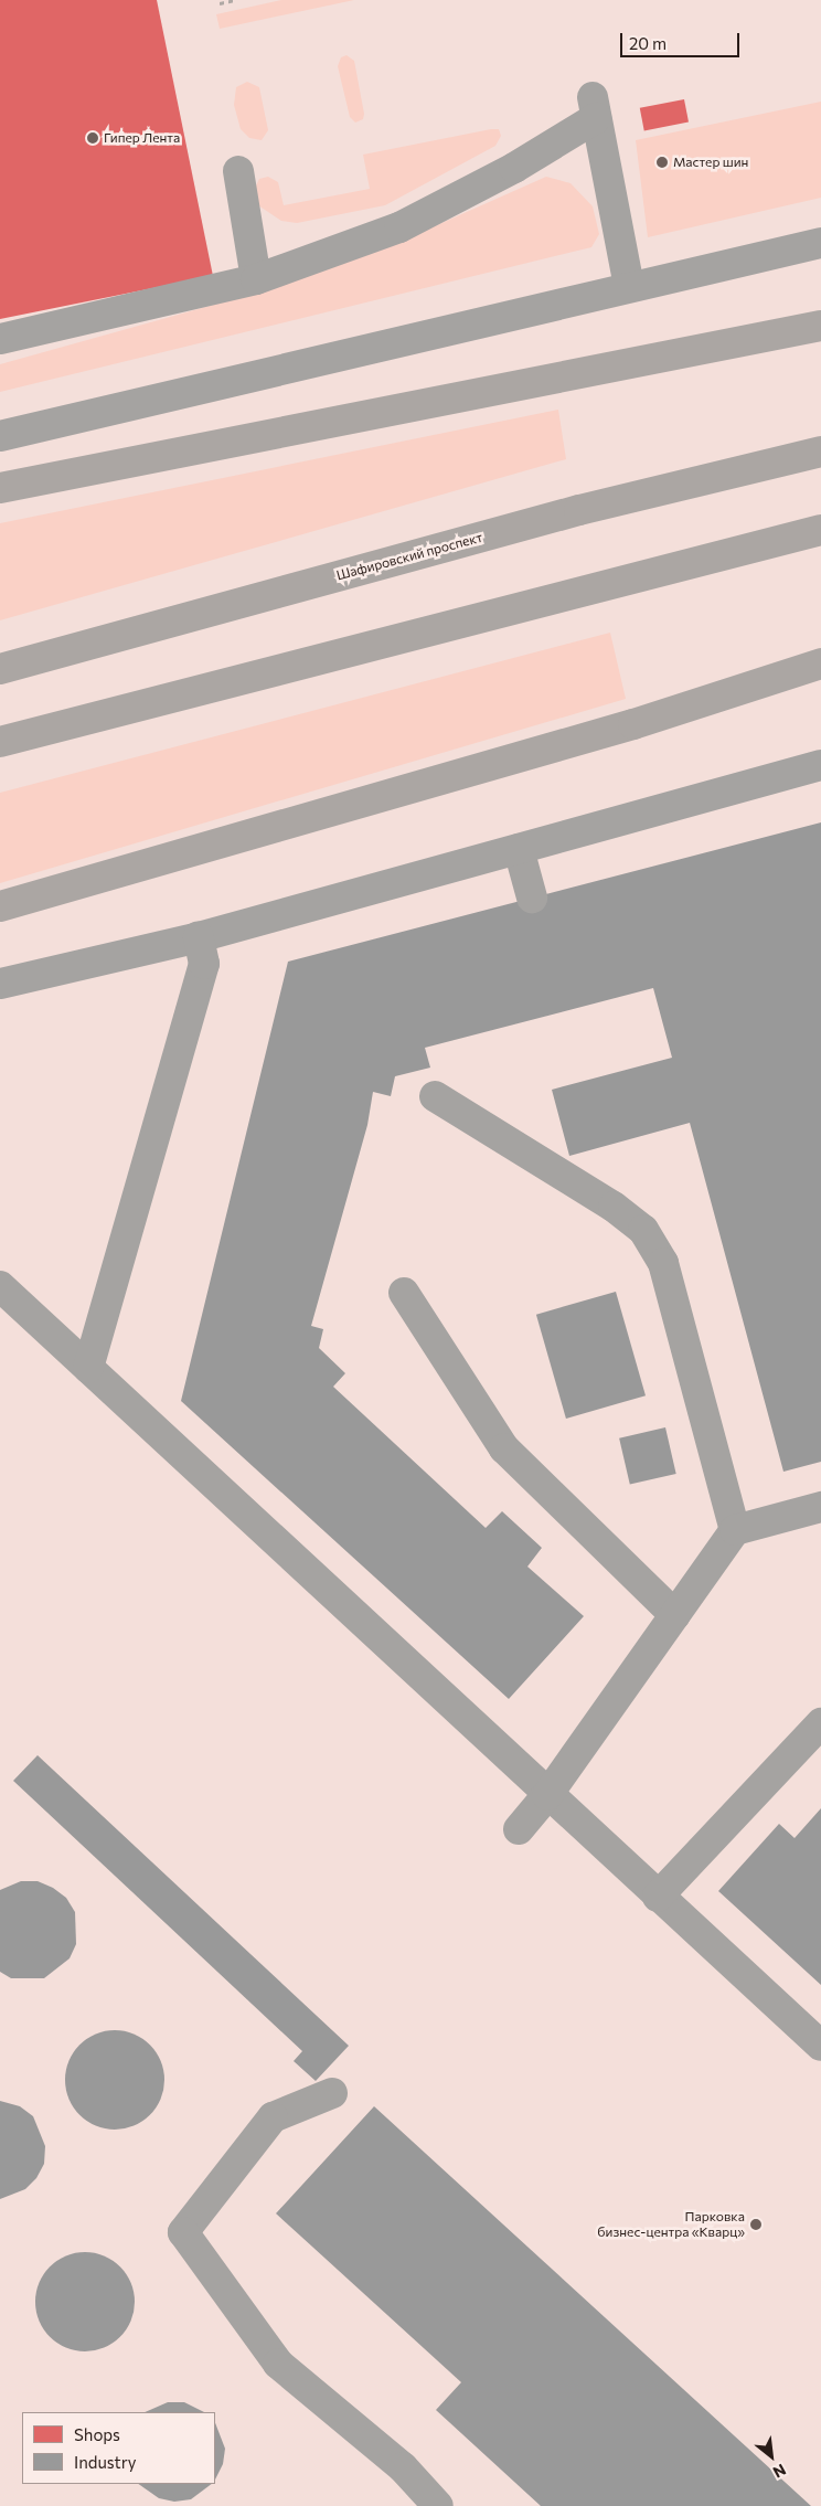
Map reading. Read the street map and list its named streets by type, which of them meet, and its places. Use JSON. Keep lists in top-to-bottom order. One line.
{"streets":{"main road":["Шафировский проспект"]},"places":["Гипер Лента","Мастер шин","Парковка бизнес-центра «Кварц»"],"legend":["Shops","Industry"],"scale_bar":"20 m","north":"bottom right"}
